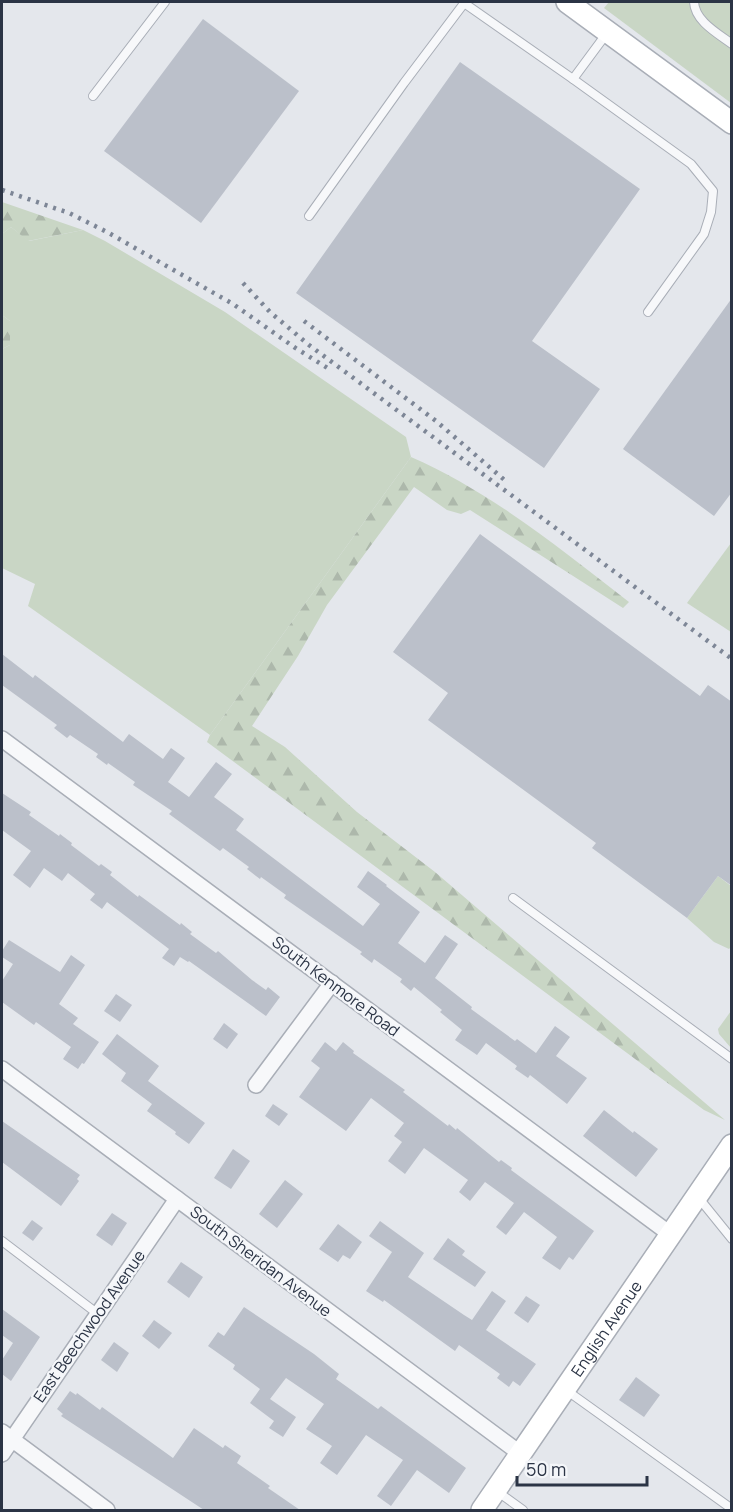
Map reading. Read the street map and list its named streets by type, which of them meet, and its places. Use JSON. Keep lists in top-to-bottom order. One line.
{"streets":{"street":["South Kenmore Road","South Sheridan Avenue","East Beechwood Avenue","English Avenue"]},"crossings":[["South Kenmore Road","English Avenue"],["South Sheridan Avenue","East Beechwood Avenue"],["South Sheridan Avenue","English Avenue"]],"scale_bar":"50 m"}
